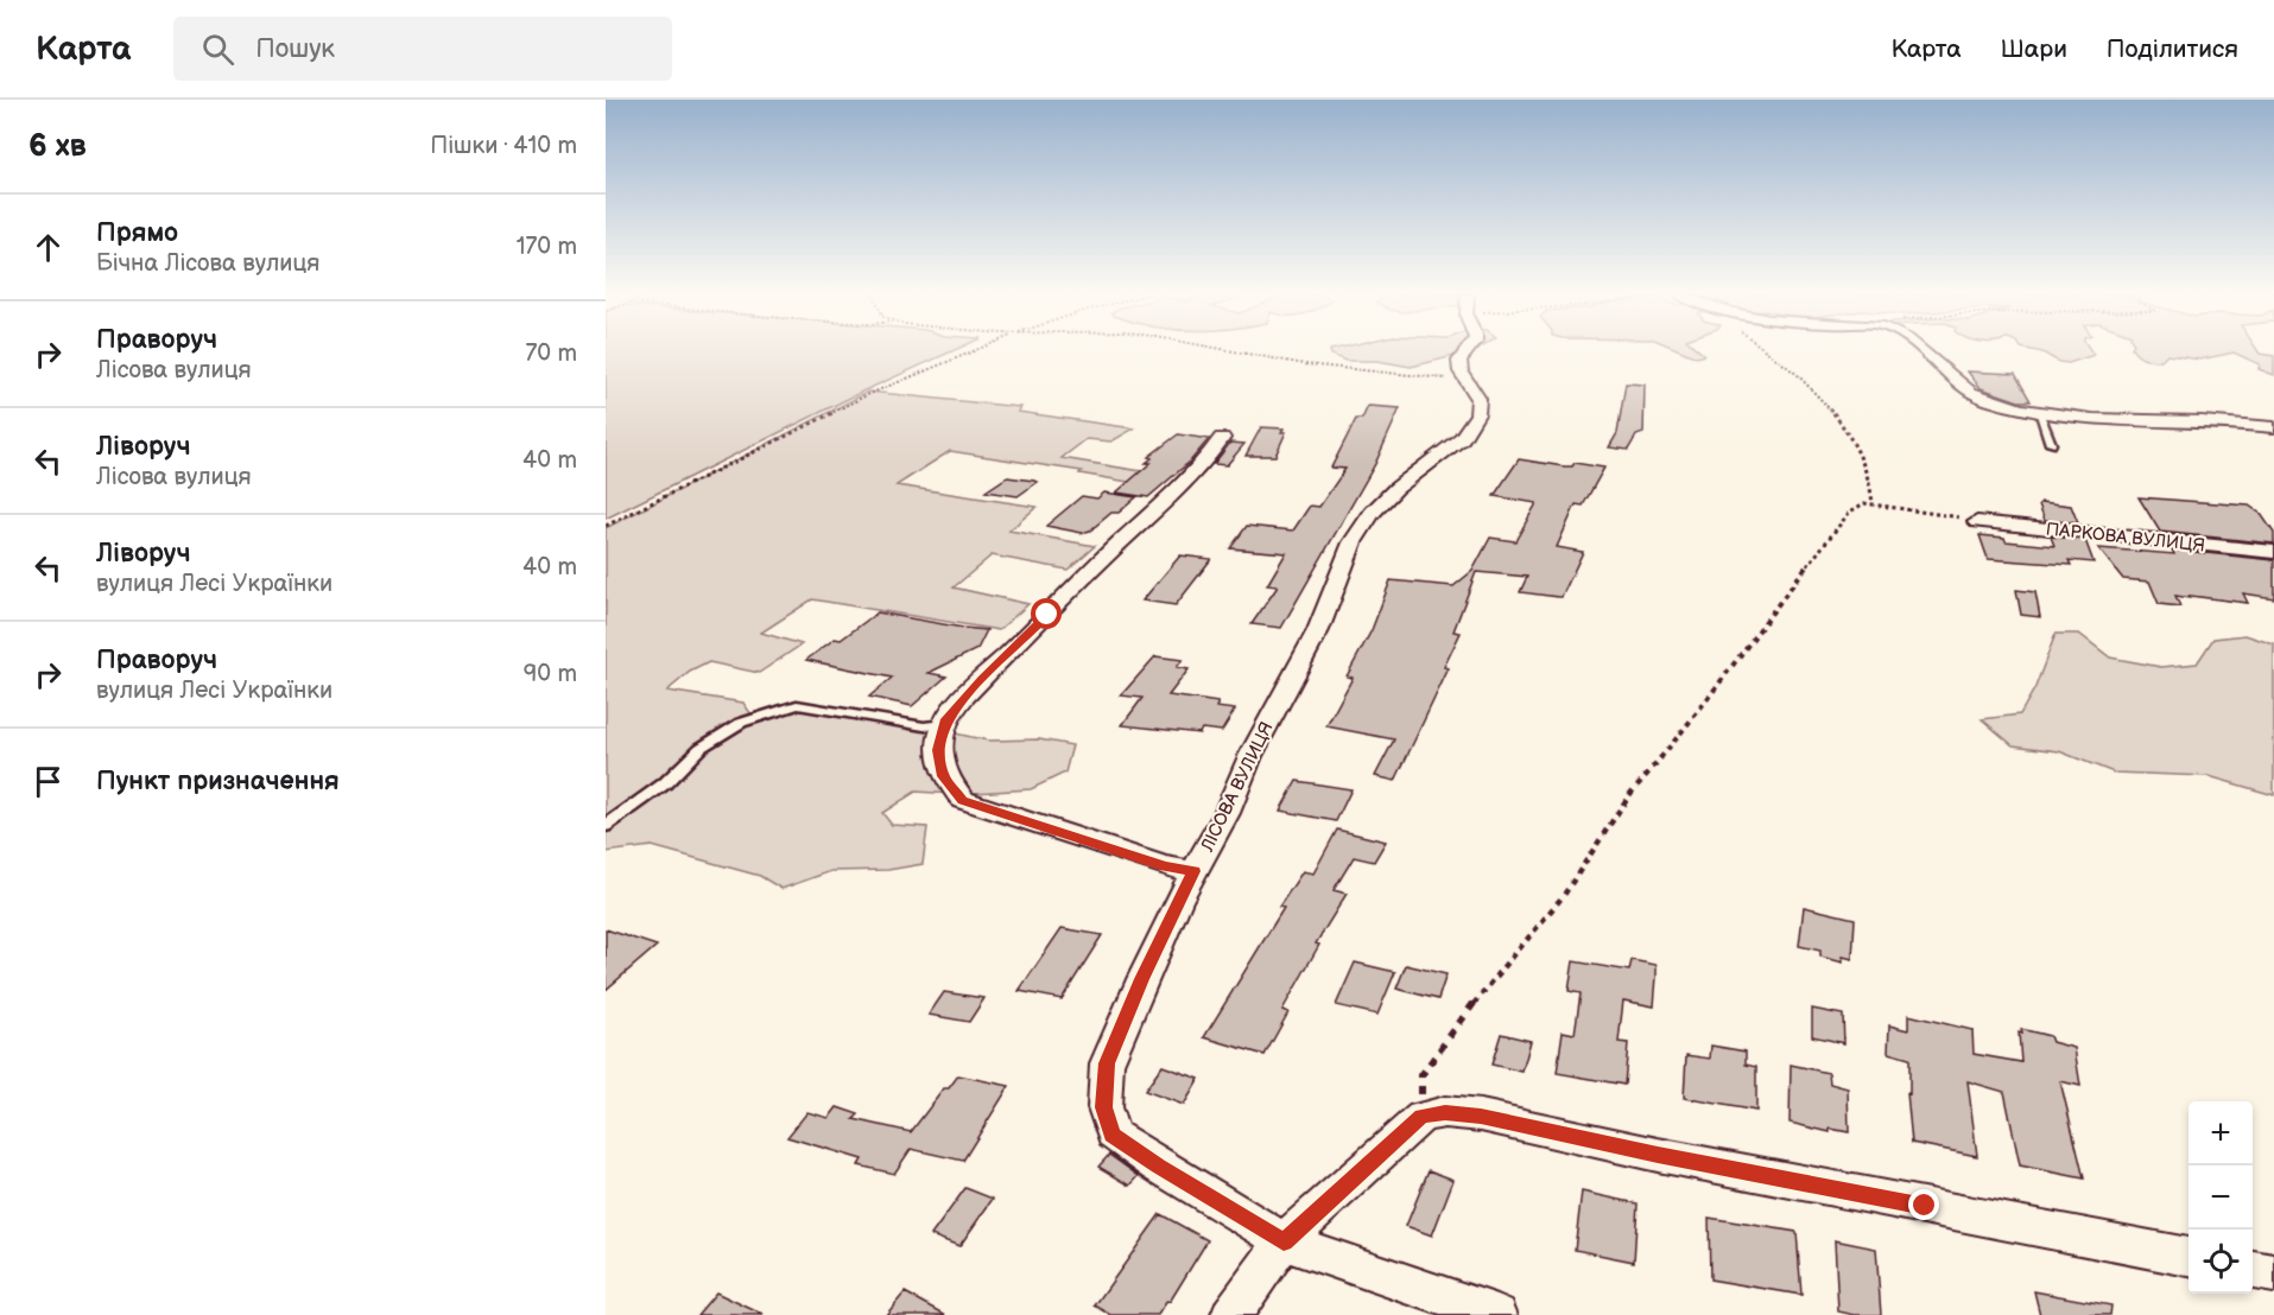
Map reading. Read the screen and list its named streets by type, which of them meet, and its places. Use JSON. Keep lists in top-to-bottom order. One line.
{"streets":{"street":["ПАРКОВА ВУЛИЦЯ","ЛІСОВА ВУЛИЦЯ"]},"page":{"header":"Карта","search":"Пошук","nav":["Карта","Шари","Поділитися"],"heading":["6 хв","Пішки · 410 m"],"list":[["Прямо","Бічна Лісова вулиця","170 m"],["Праворуч","Лісова вулиця","70 m"],["Ліворуч","Лісова вулиця","40 m"],["Ліворуч","вулиця Лесі Українки","40 m"],["Праворуч","вулиця Лесі Українки","90 m"],"Пункт призначення"],"map_buttons":["+","−"]}}
